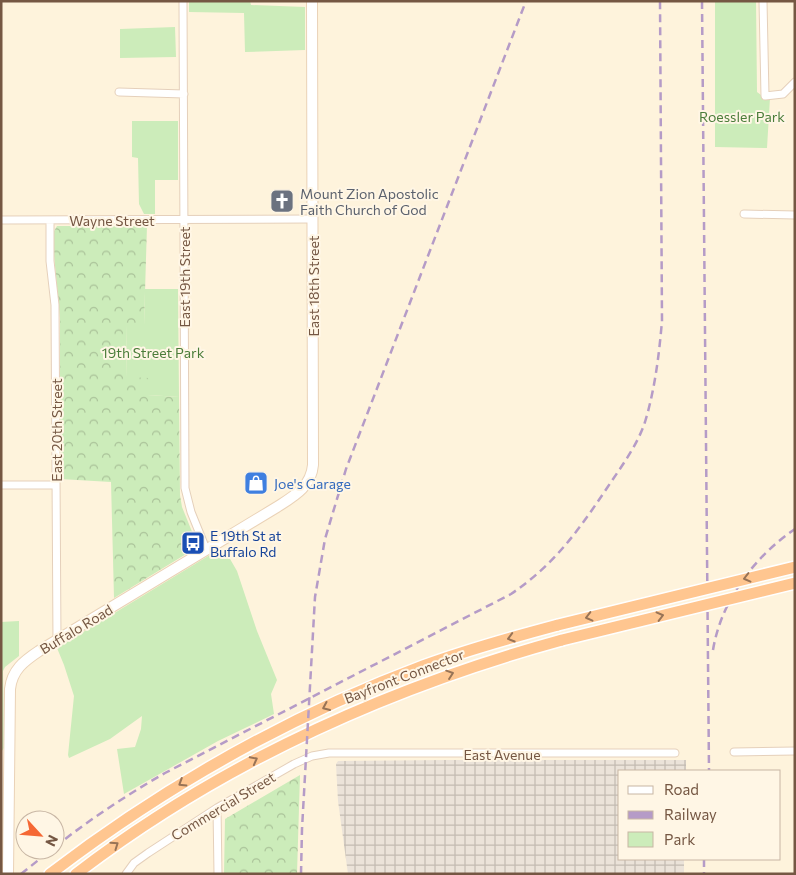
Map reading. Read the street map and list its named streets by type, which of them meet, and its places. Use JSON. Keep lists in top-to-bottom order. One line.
{"streets":{"highway":["Bayfront Connector"],"main road":["East 18th Street","Buffalo Road"],"street":["Wayne Street","East 19th Street","East 20th Street","East Avenue","Commercial Street"]},"crossings":[["Wayne Street","East 19th Street"],["Wayne Street","East 18th Street"],["Wayne Street","East 20th Street"],["East 19th Street","Buffalo Road"],["East 18th Street","Buffalo Road"],["East 20th Street","Buffalo Road"],["East Avenue","Commercial Street"]],"parks":["Roessler Park","19th Street Park"],"places":{"church":["Mount Zion Apostolic Faith Church of God"],"shop":["Joe's Garage"],"bus stop":["E 19th St at Buffalo Rd"]},"legend":["Road","Railway","Park"],"north":"bottom right"}
